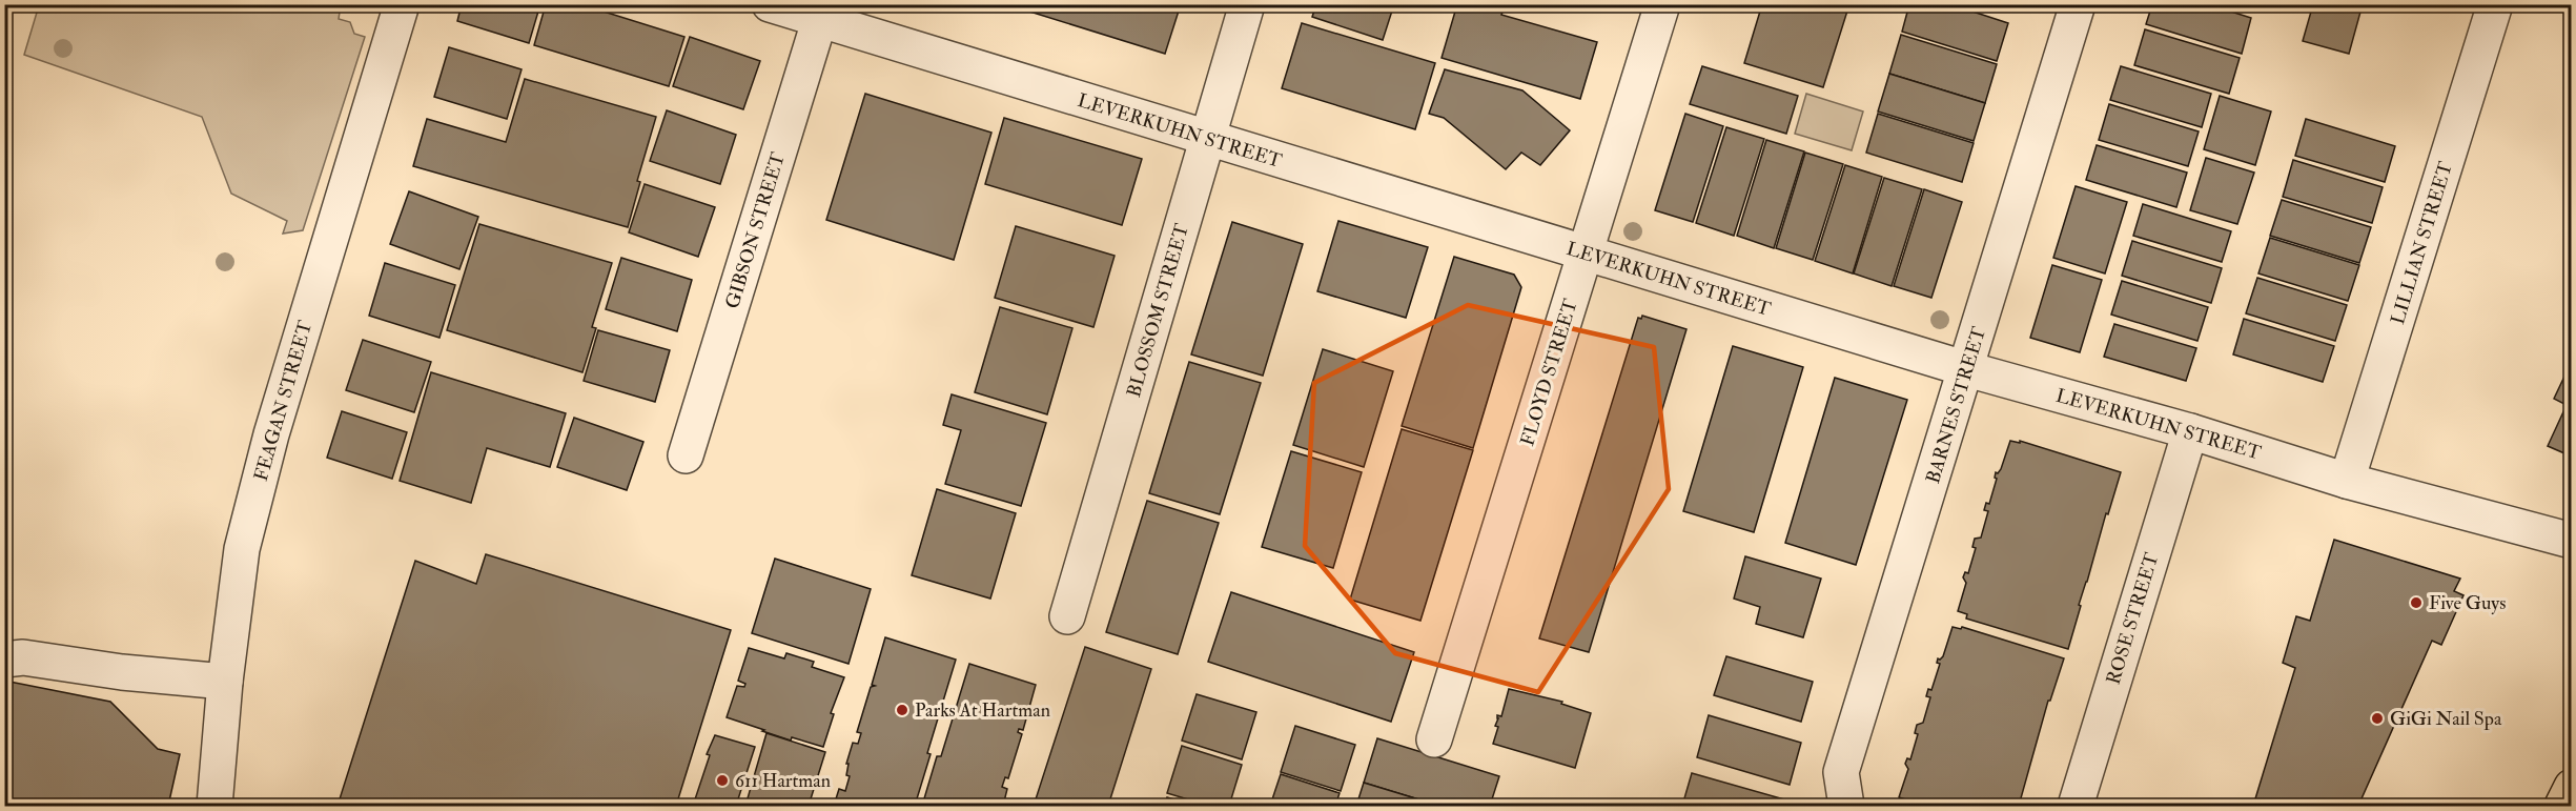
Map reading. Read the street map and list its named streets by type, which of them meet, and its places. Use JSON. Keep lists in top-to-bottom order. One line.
{"streets":{"street":["LEVERKUHN STREET","GIBSON STREET","LILLIAN STREET","BLOSSOM STREET","FLOYD STREET","FEAGAN STREET","BARNES STREET","ROSE STREET"]},"crossings":[["LEVERKUHN STREET","GIBSON STREET"],["LEVERKUHN STREET","LILLIAN STREET"],["LEVERKUHN STREET","BLOSSOM STREET"],["LEVERKUHN STREET","FLOYD STREET"],["LEVERKUHN STREET","BARNES STREET"],["LEVERKUHN STREET","ROSE STREET"]],"places":["Five Guys","Parks At Hartman","GiGi Nail Spa","611 Hartman"]}
